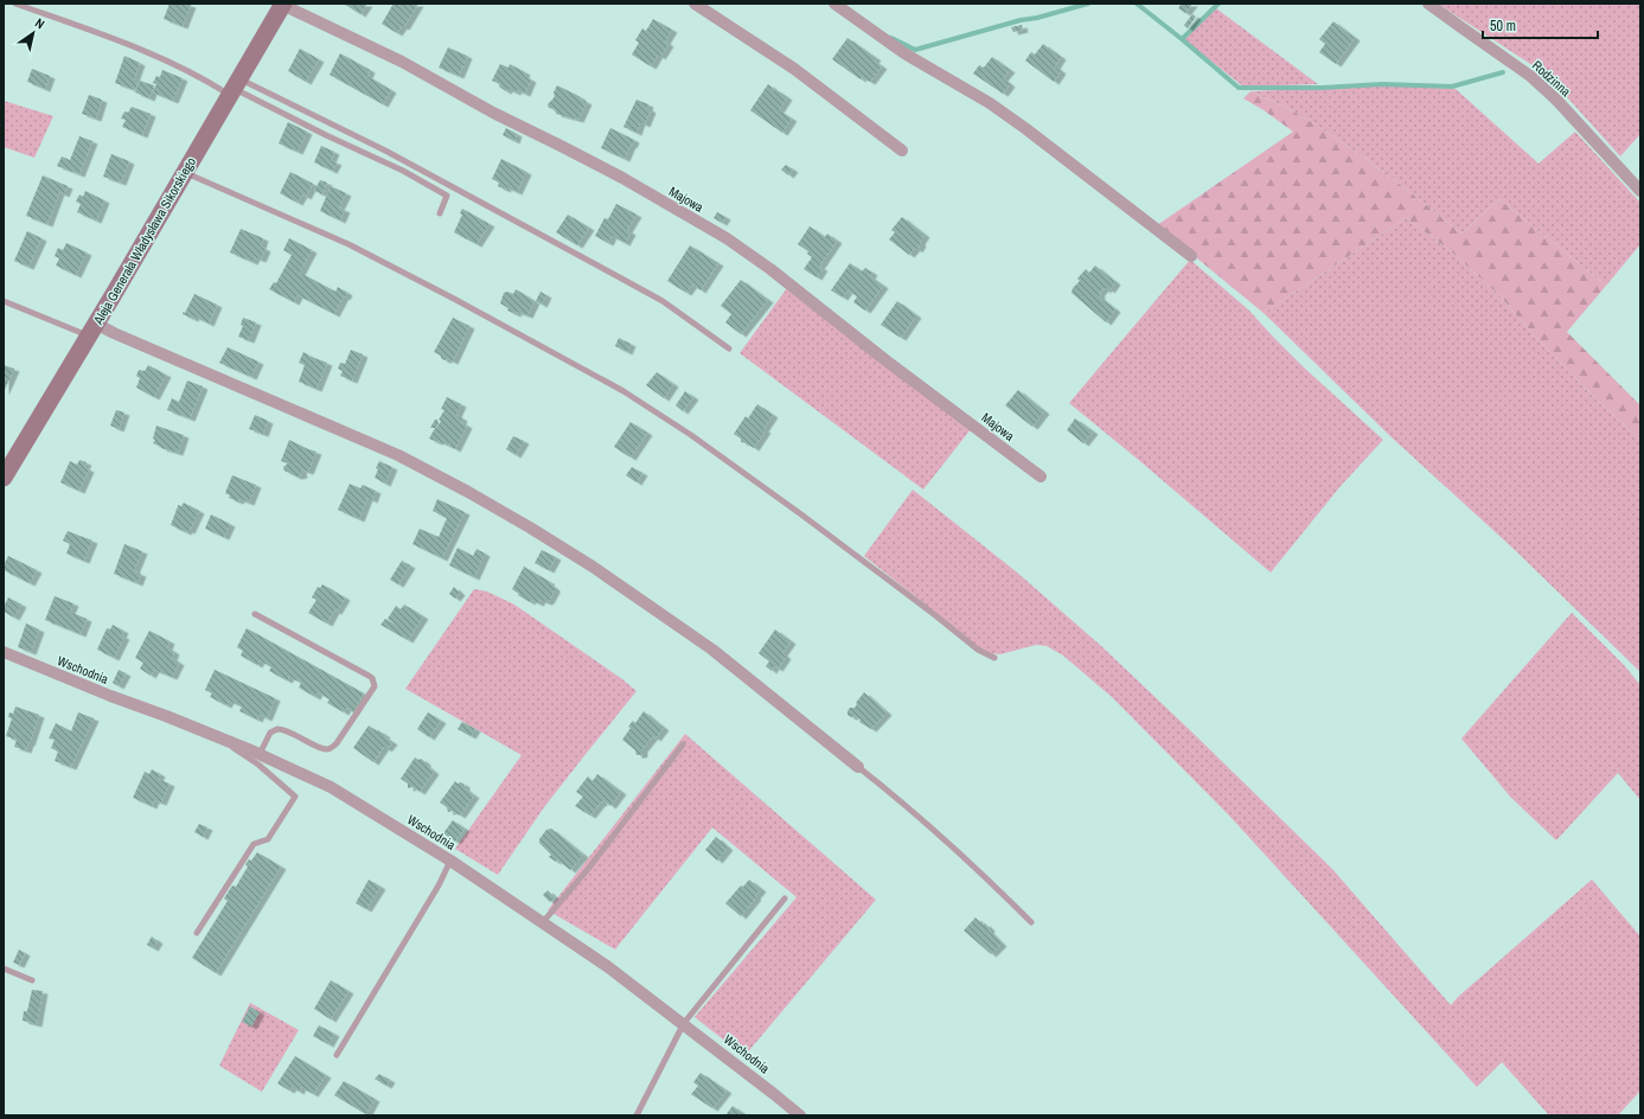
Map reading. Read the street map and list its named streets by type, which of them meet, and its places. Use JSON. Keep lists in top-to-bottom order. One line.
{"streets":{"main road":["Aleja Generała Władysława Sikorskiego"],"street":["Rodzinna","Majowa","Wschodnia"]},"crossings":[["Majowa","Aleja Generała Władysława Sikorskiego"]],"scale_bar":"50 m","north":"top right"}
